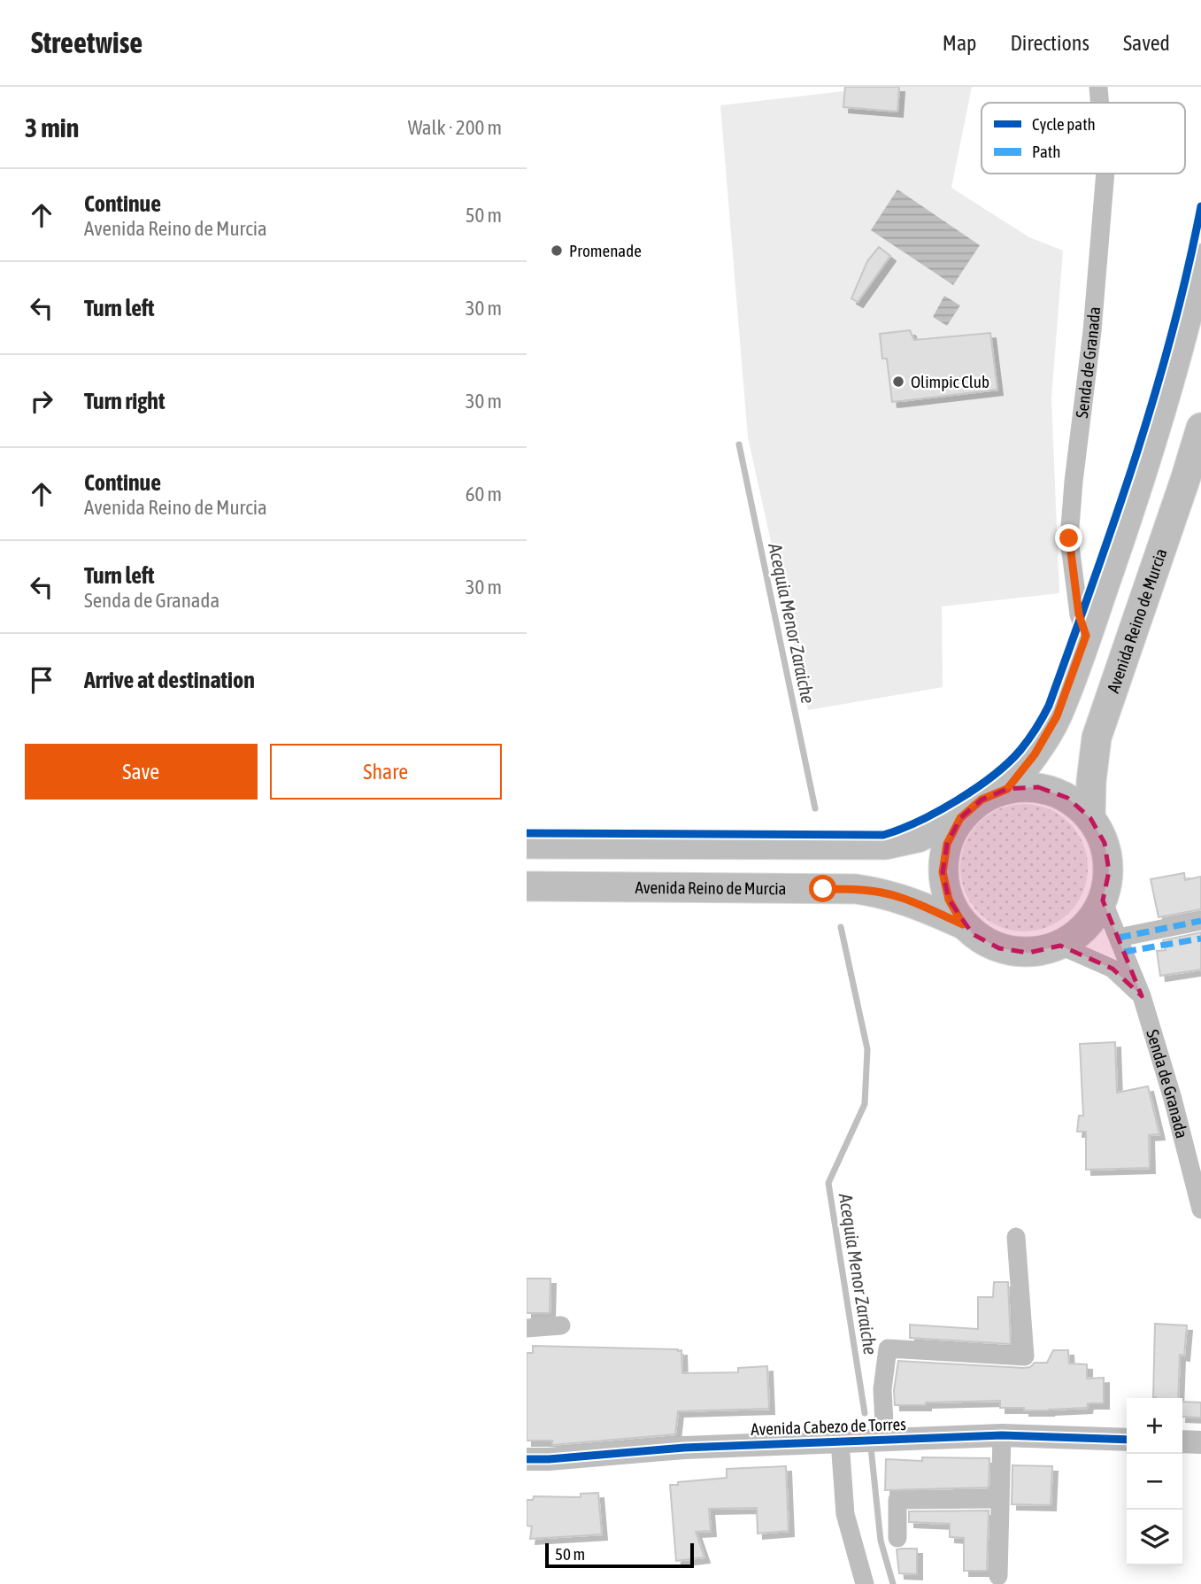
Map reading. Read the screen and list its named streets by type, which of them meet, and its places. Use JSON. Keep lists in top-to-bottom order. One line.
{"streets":{"main road":["Avenida Reino de Murcia"],"street":["Senda de Granada","Avenida Cabezo de Torres"]},"crossings":[["Senda de Granada","Avenida Reino de Murcia"]],"water":["Acequia Menor Zaraiche"],"places":["Promenade","Olimpic Club"],"legend":["Cycle path","Path"],"scale_bar":"50 m","page":{"header":"Streetwise","nav":["Map","Directions","Saved"],"heading":["3 min","Walk · 200 m"],"list":[["Continue","Avenida Reino de Murcia","50 m"],["Turn left","30 m"],["Turn right","30 m"],["Continue","Avenida Reino de Murcia","60 m"],["Turn left","Senda de Granada","30 m"],"Arrive at destination"],"buttons":["Save","Share"],"map_buttons":["+","−"],"scale":"50 m"}}
